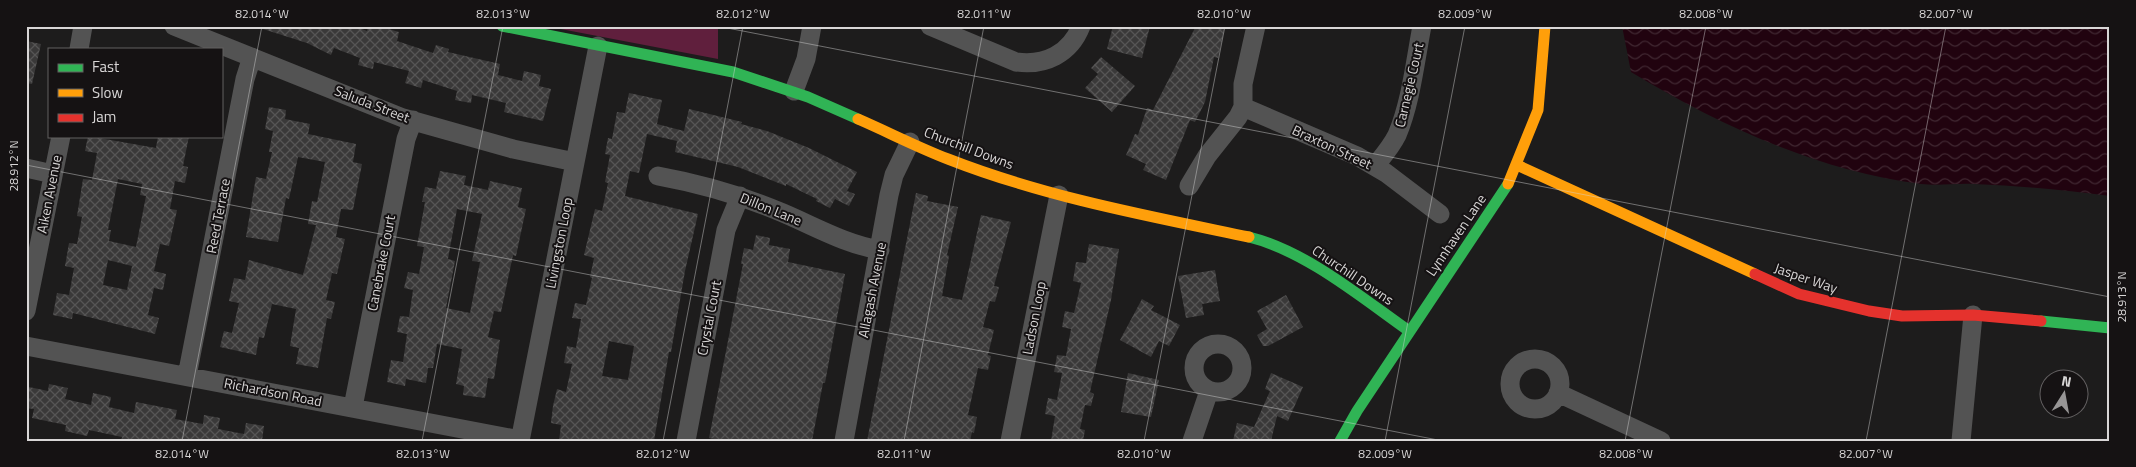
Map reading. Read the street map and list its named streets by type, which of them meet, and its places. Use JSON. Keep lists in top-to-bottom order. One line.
{"streets":{"street":["Carnegie Court","Saluda Street","Braxton Street","Churchill Downs","Aiken Avenue","Dillon Lane","Reed Terrace","Lynnhaven Lane","Livingston Loop","Canebrake Court","Jasper Way","Allagash Avenue","Crystal Court","Ladson Loop","Richardson Road"]},"crossings":[["Carnegie Court","Braxton Street"],["Saluda Street","Reed Terrace"],["Saluda Street","Livingston Loop"],["Saluda Street","Canebrake Court"],["Churchill Downs","Lynnhaven Lane"],["Churchill Downs","Livingston Loop"],["Churchill Downs","Allagash Avenue"],["Churchill Downs","Ladson Loop"],["Dillon Lane","Allagash Avenue"],["Dillon Lane","Crystal Court"],["Reed Terrace","Richardson Road"],["Lynnhaven Lane","Jasper Way"],["Livingston Loop","Richardson Road"],["Canebrake Court","Richardson Road"]],"legend":["Fast","Slow","Jam"],"north":"top","coordinates":["82.014°W","82.013°W","82.012°W","82.011°W","82.010°W","82.009°W","82.008°W","82.007°W","28.912°N","28.913°N"]}
